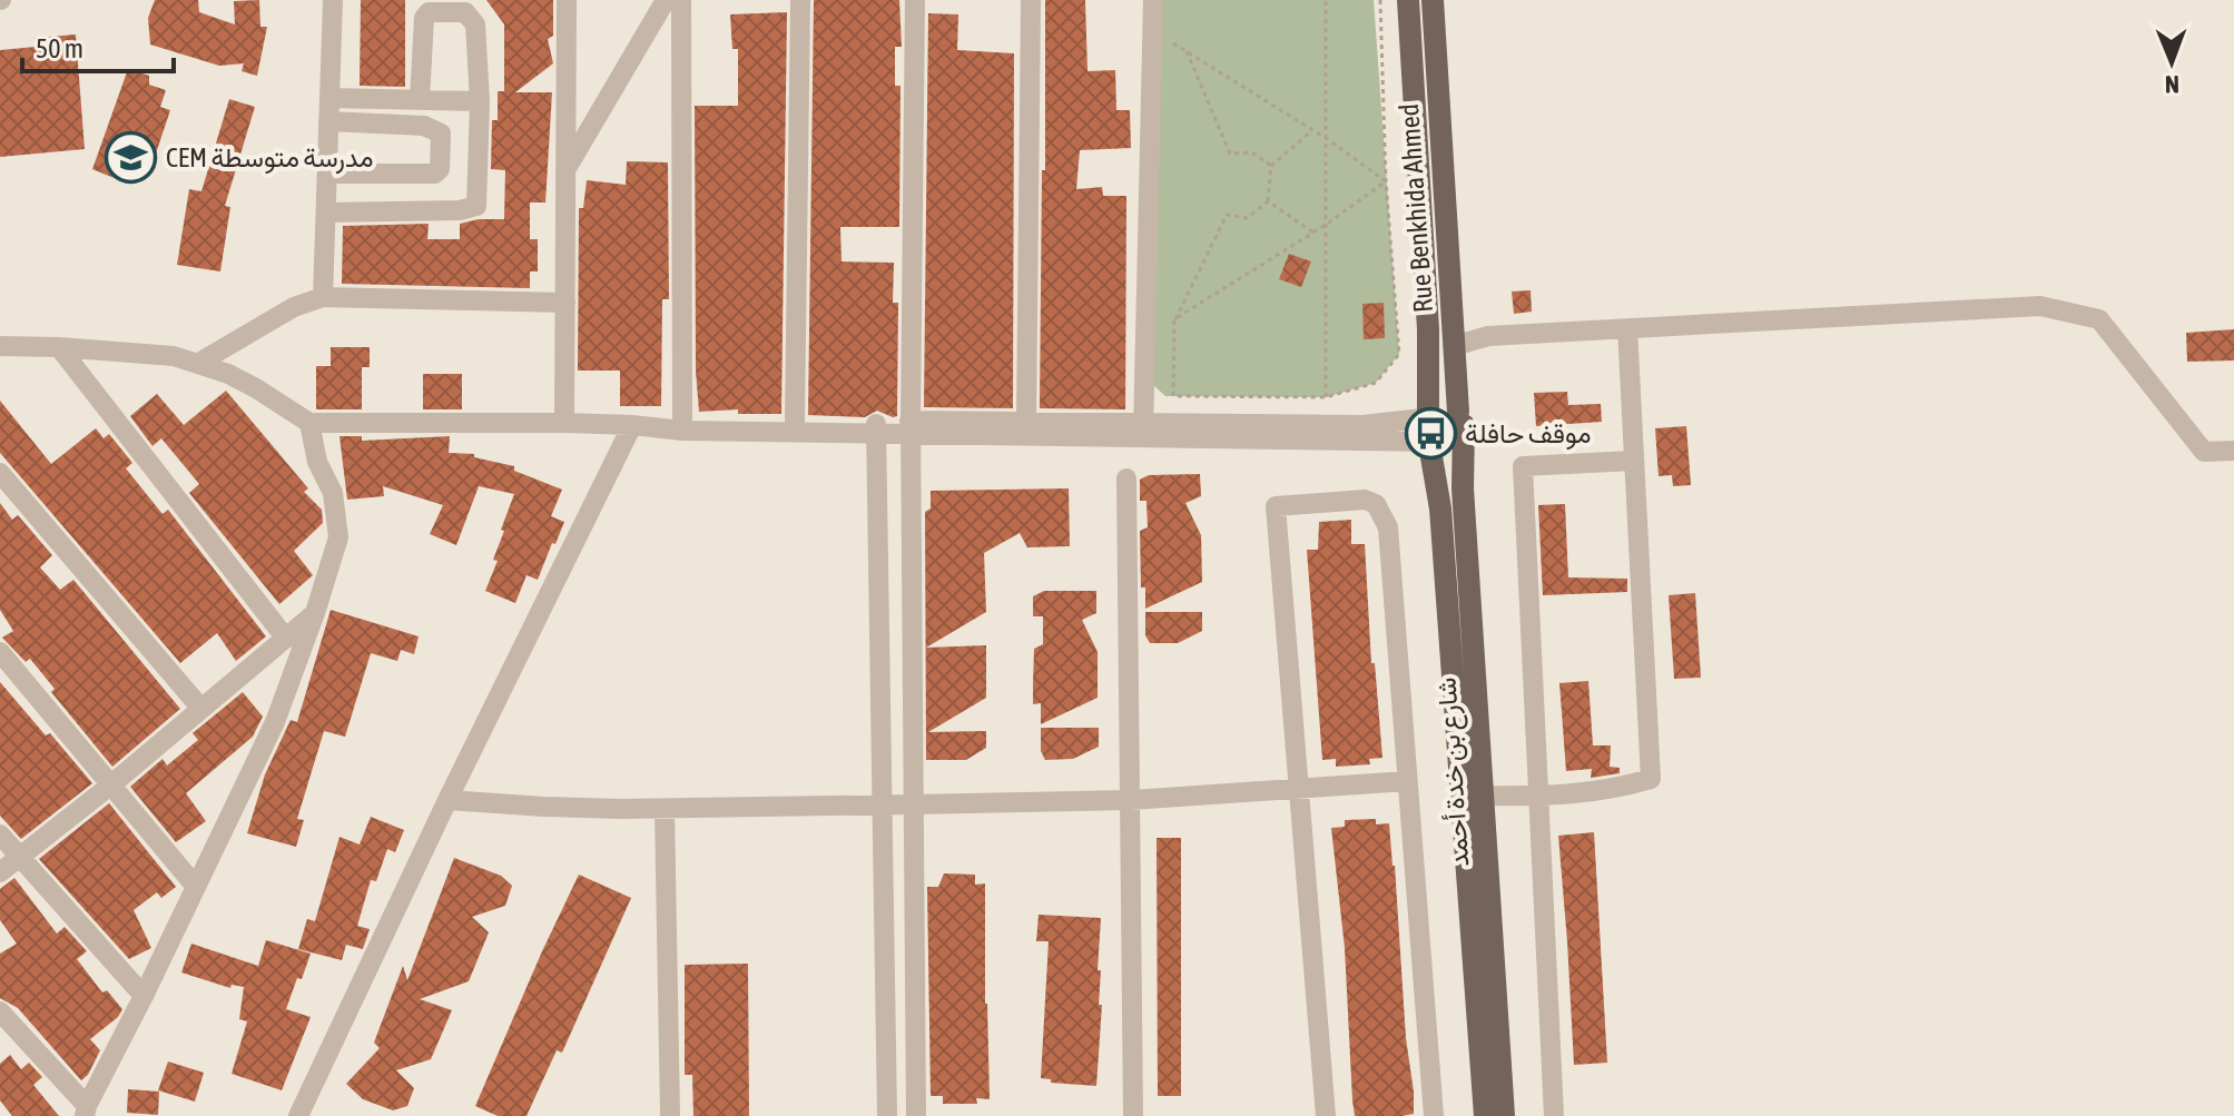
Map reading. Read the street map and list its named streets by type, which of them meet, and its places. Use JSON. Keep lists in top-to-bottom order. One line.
{"streets":{"main road":["Rue Benkhida Ahmed","شارع بن خدة أحمد"]},"crossings":[["Rue Benkhida Ahmed","شارع بن خدة أحمد"]],"places":{"school or university":["CEM مدرسة متوسطة"],"bus stop":["موقف حافلة"]},"scale_bar":"50 m","north":"bottom"}
